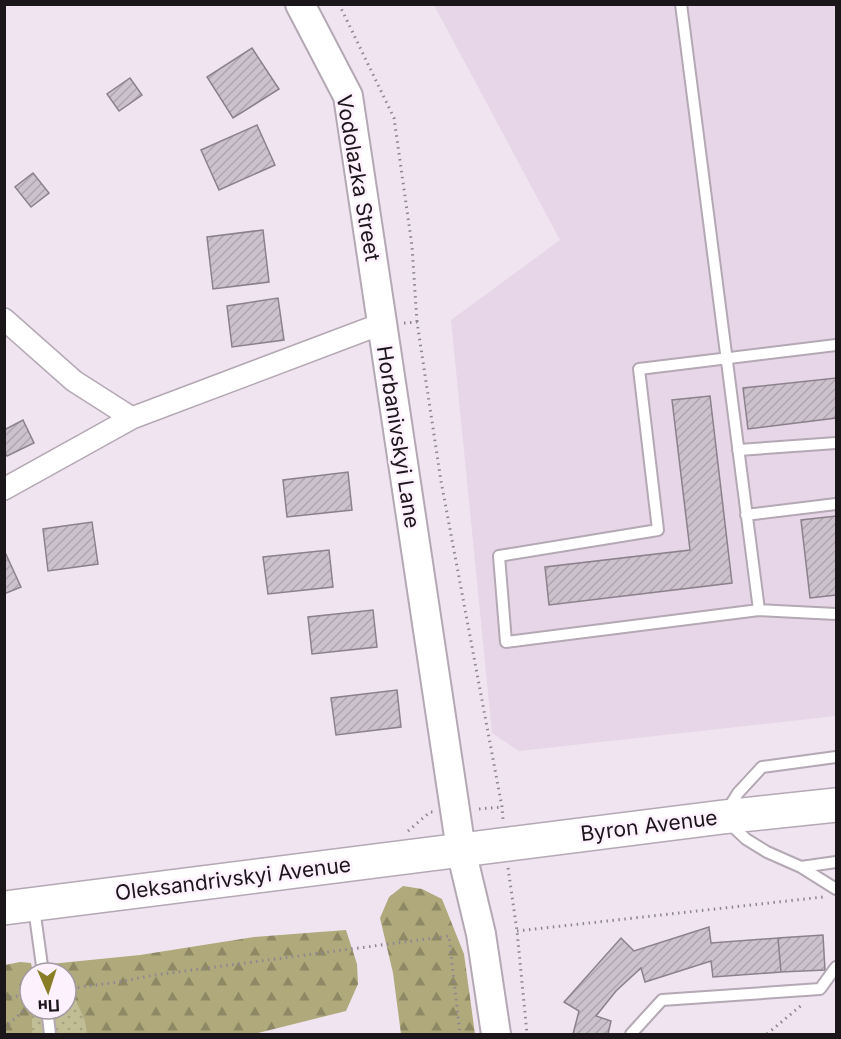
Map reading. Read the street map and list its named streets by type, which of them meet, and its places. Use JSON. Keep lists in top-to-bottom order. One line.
{"streets":{"main road":["Byron Avenue","Oleksandrivskyi Avenue"],"street":["Vodolazka Street","Horbanivskyi Lane"]},"crossings":[["Vodolazka Street","Horbanivskyi Lane"],["Horbanivskyi Lane","Byron Avenue"],["Horbanivskyi Lane","Oleksandrivskyi Avenue"],["Byron Avenue","Oleksandrivskyi Avenue"]],"north":"bottom"}
